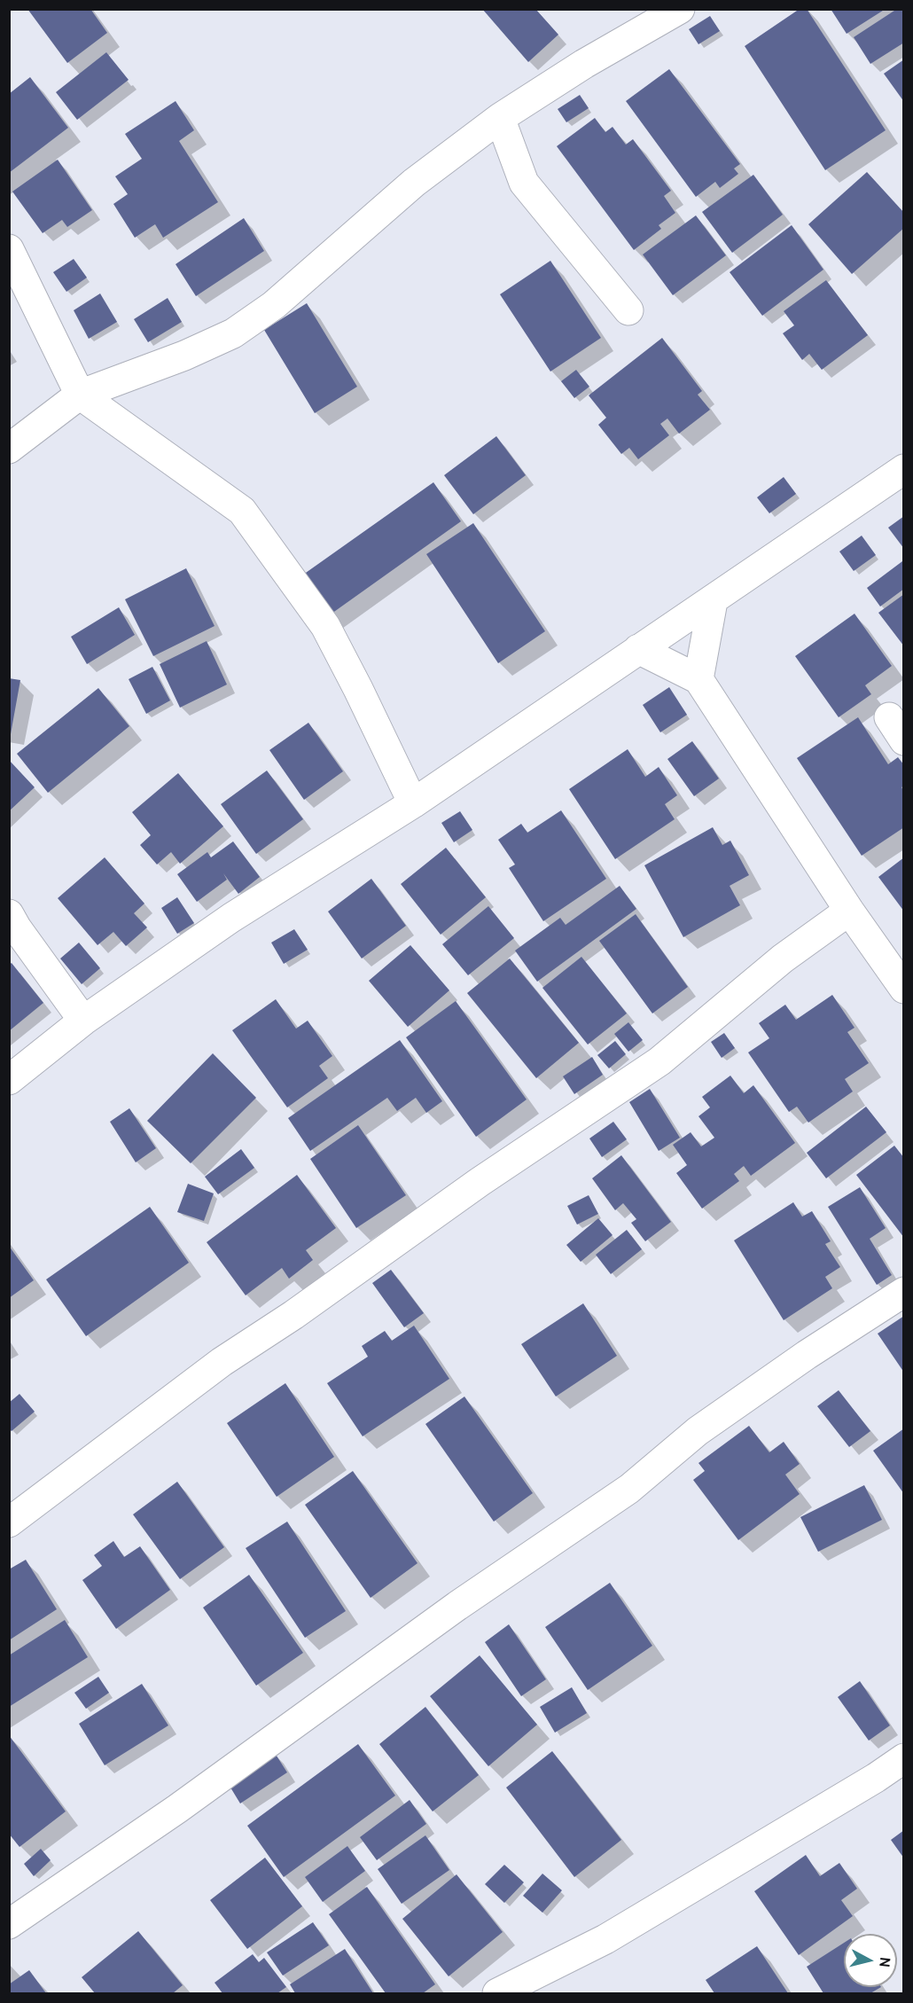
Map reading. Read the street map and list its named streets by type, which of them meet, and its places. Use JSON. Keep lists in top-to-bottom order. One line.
{"north":"right"}
